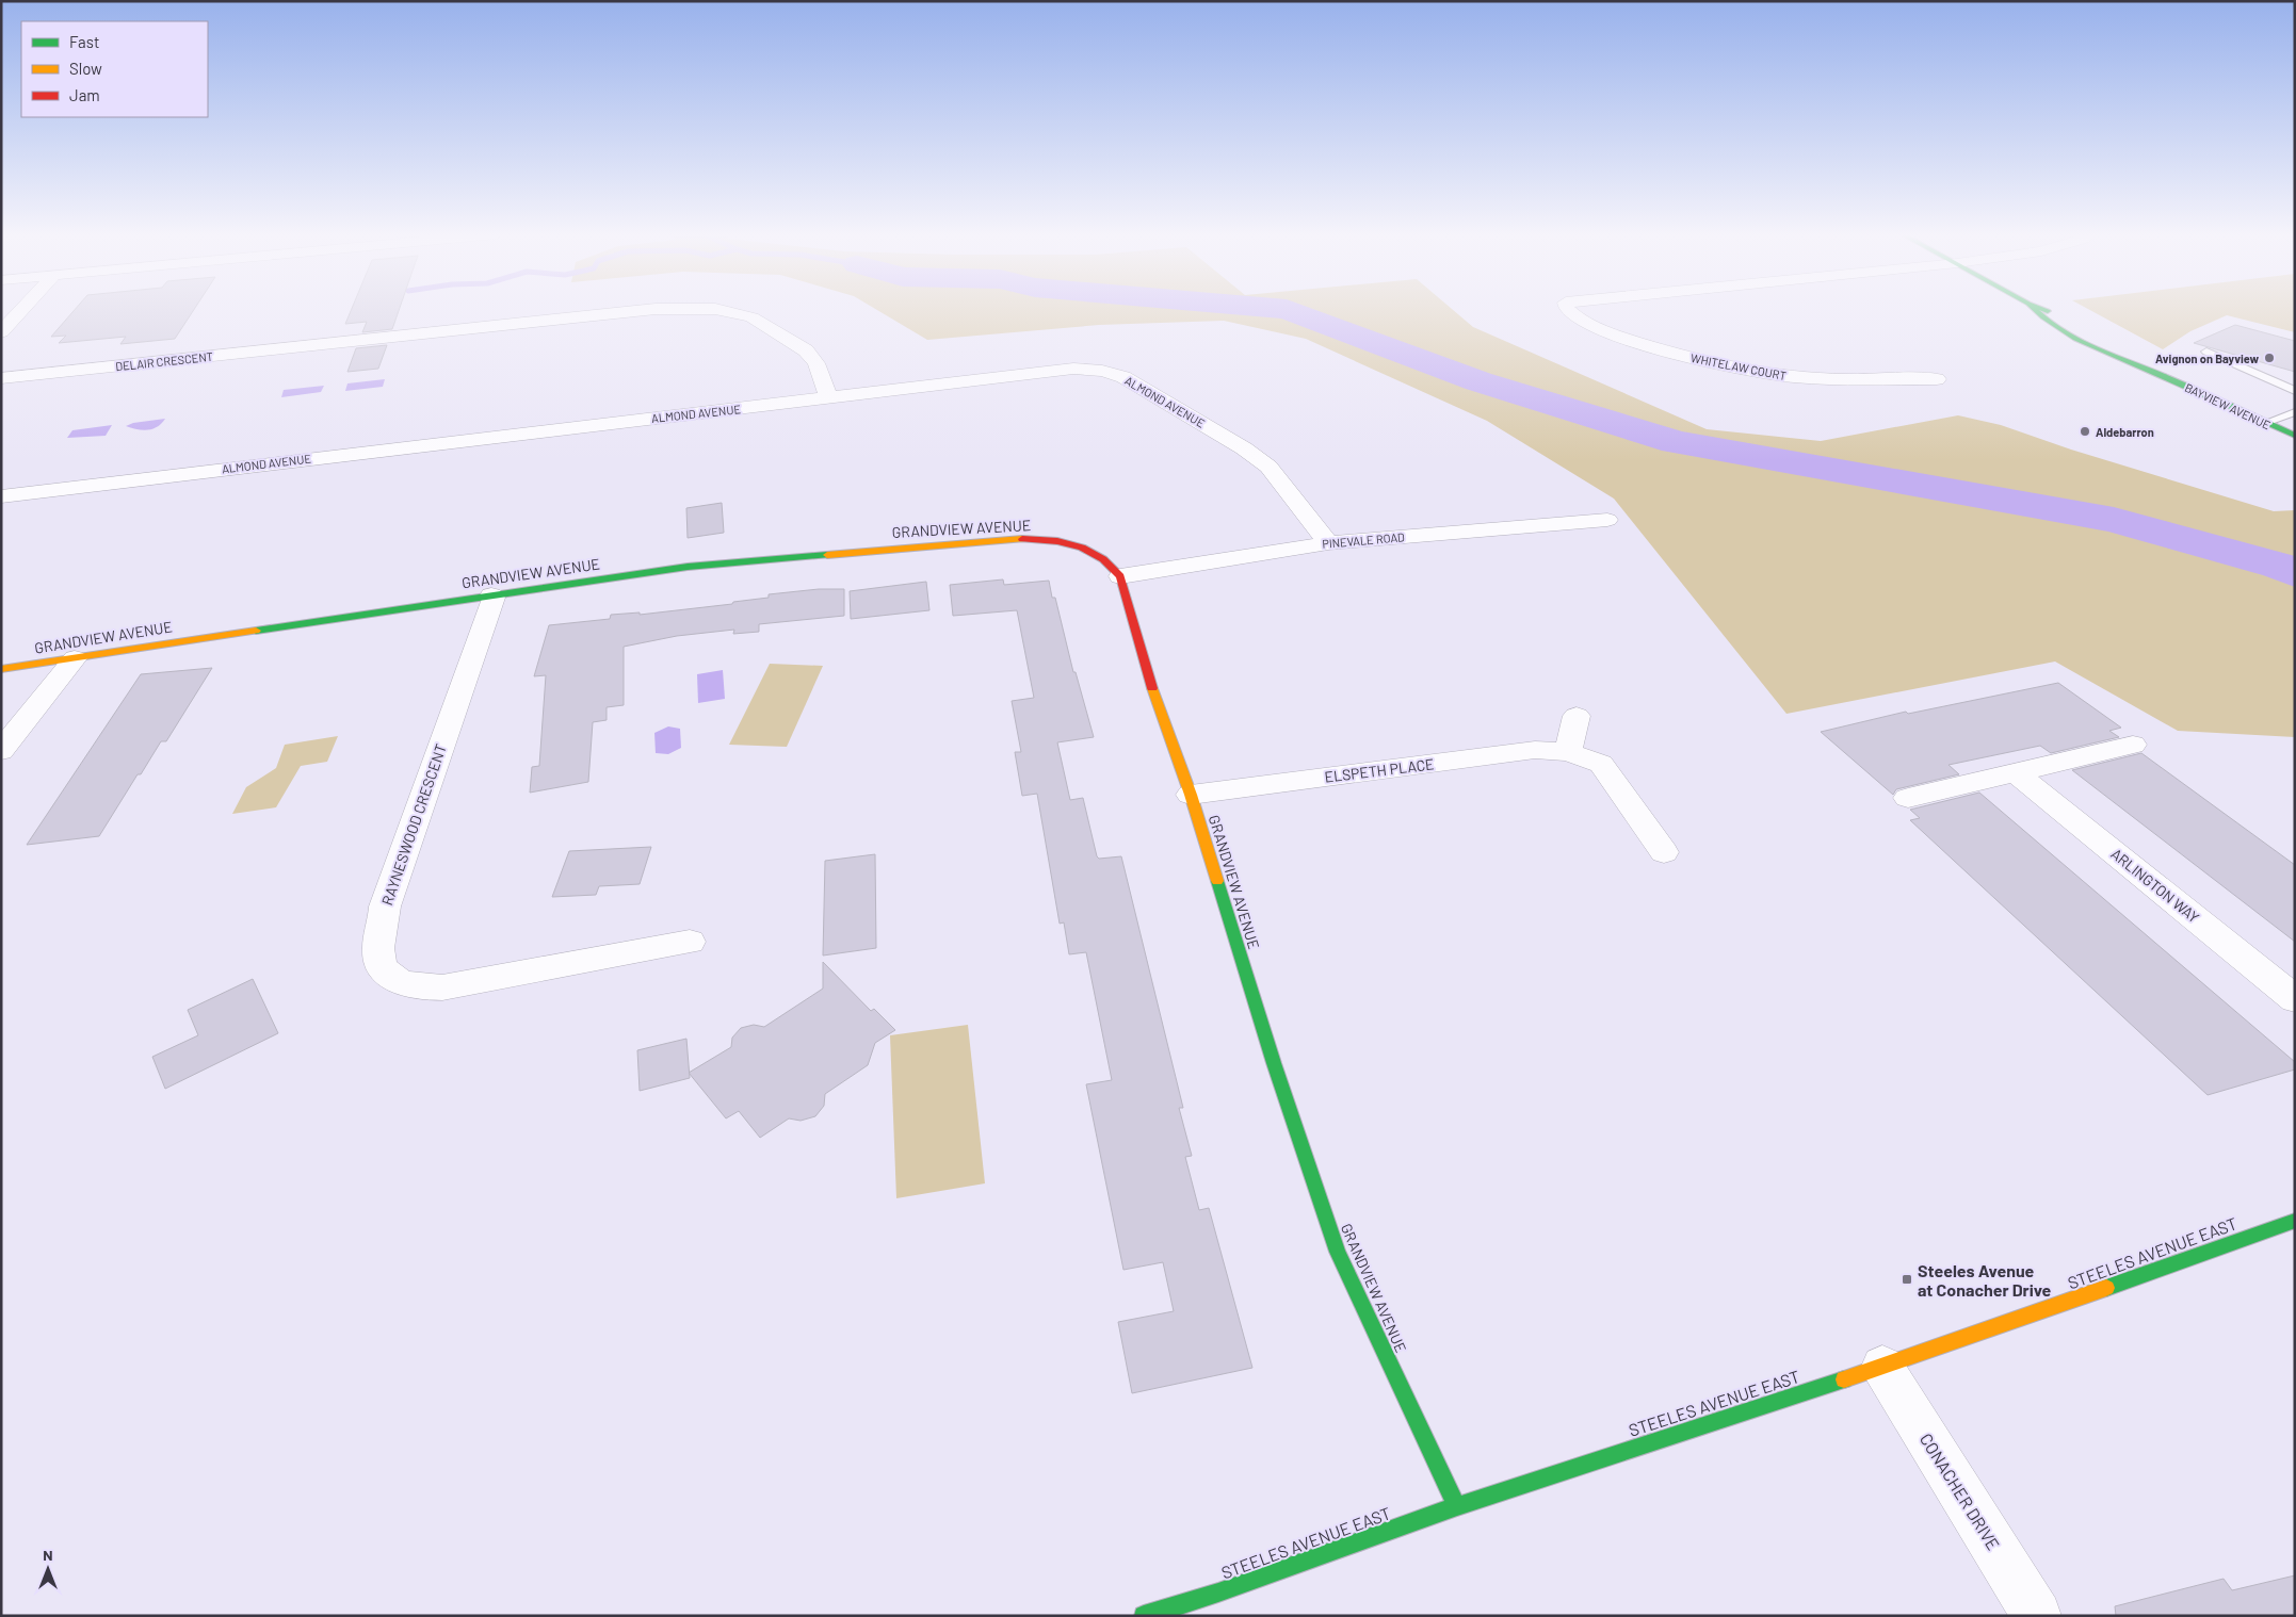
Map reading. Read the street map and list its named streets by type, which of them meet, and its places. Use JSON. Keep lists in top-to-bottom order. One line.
{"streets":{"street":["DELAIR CRESCENT","WHITELAW COURT","ALMOND AVENUE","BAYVIEW AVENUE","GRANDVIEW AVENUE","PINEVALE ROAD","ELSPETH PLACE","RAYNESWOOD CRESCENT","ARLINGTON WAY","STEELES AVENUE EAST","CONACHER DRIVE"]},"crossings":[["DELAIR CRESCENT","ALMOND AVENUE"],["ALMOND AVENUE","PINEVALE ROAD"],["GRANDVIEW AVENUE","PINEVALE ROAD"],["GRANDVIEW AVENUE","ELSPETH PLACE"],["GRANDVIEW AVENUE","RAYNESWOOD CRESCENT"],["GRANDVIEW AVENUE","STEELES AVENUE EAST"],["STEELES AVENUE EAST","CONACHER DRIVE"]],"places":{"other":["Avignon on Bayview","Aldebarron"],"transit":["Steeles Avenue at Conacher Drive"]},"legend":["Fast","Slow","Jam"],"north":"top"}
